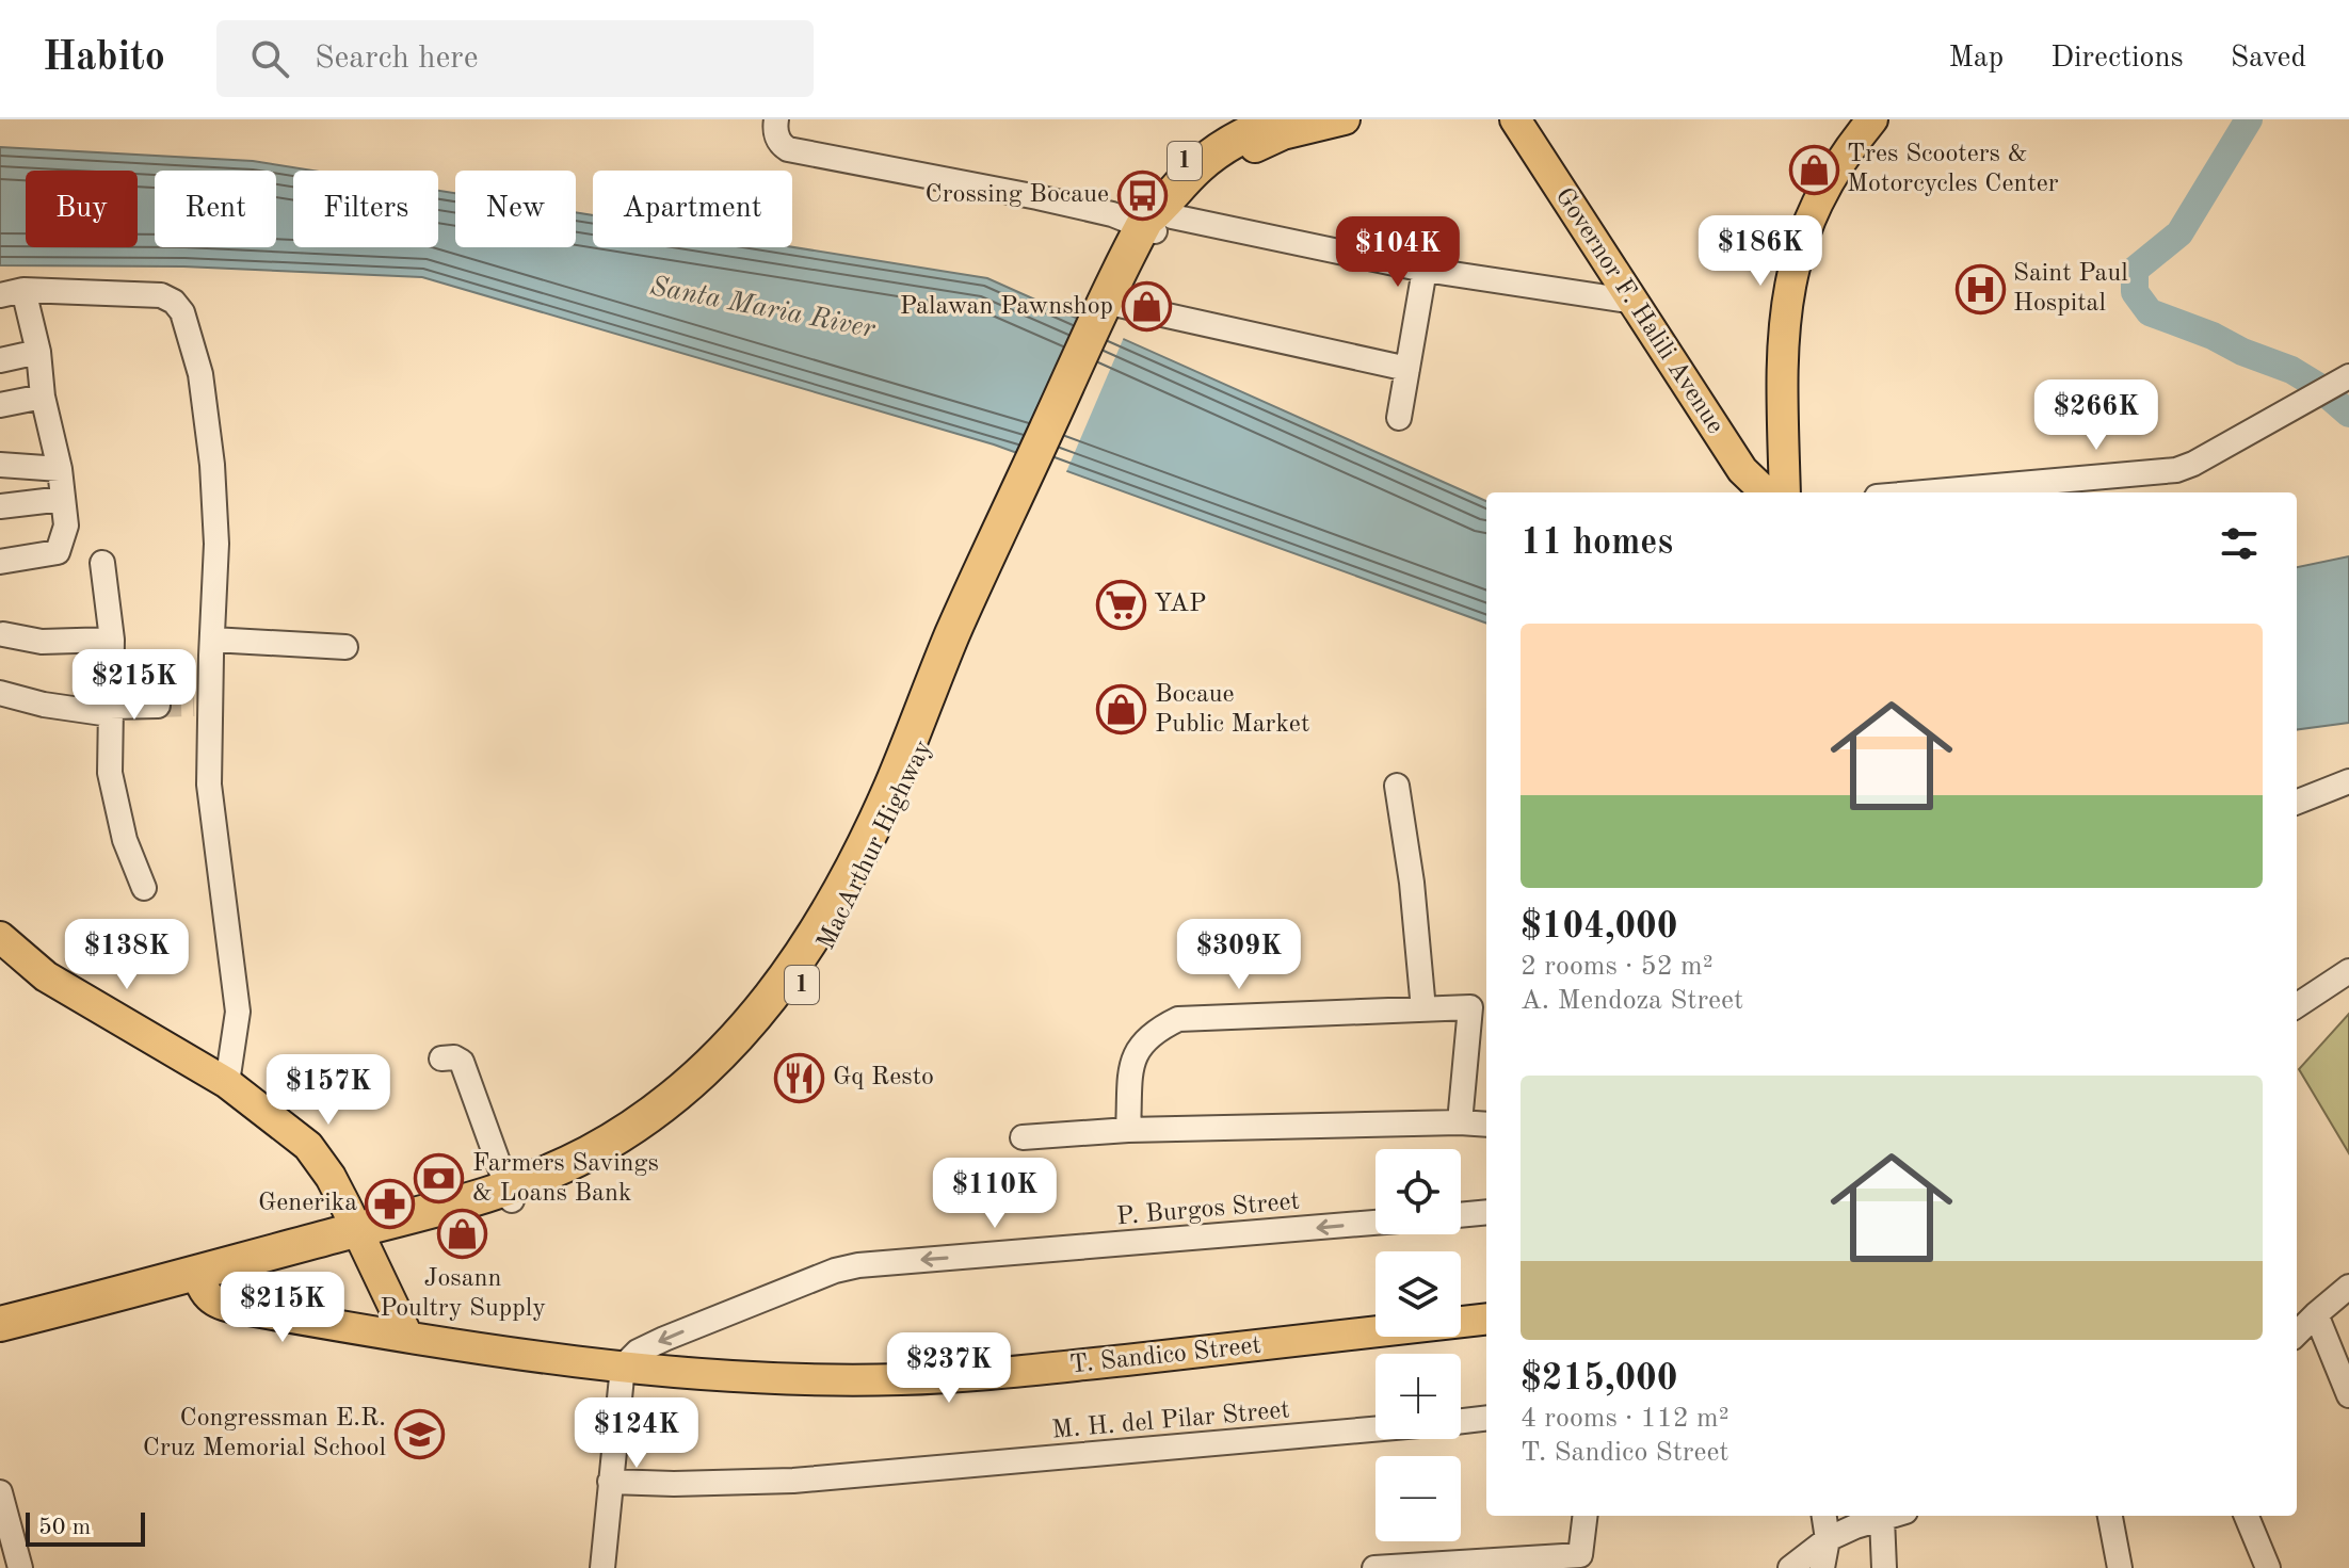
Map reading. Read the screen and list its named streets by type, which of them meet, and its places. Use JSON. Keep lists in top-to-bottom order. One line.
{"streets":{"highway":["1","MacArthur Highway"],"main road":["Governor F. Halili Avenue","T. Sandico Street"],"street":["P. Burgos Street","M. H. del Pilar Street"]},"crossings":[["1","MacArthur Highway"],["MacArthur Highway","T. Sandico Street"],["P. Burgos Street","T. Sandico Street"]],"water":["Santa Maria River"],"places":{"shop":["Tres Scooters & Motorcycles Center","Palawan Pawnshop","Bocaue Public Market","Josann Poultry Supply"],"bus stop":["Crossing Bocaue"],"hospital":["Saint Paul Hospital"],"supermarket":["YAP"],"restaurant":["Gq Resto"],"bank":["Farmers Savings & Loans Bank"],"pharmacy":["Generika"],"school or university":["Congressman E.R. Cruz Memorial School"]},"scale_bar":"50 m","page":{"header":"Habito","search":"Search here","nav":["Map","Directions","Saved"],"chip":["Buy","Rent","Filters","New","Apartment"],"price":["$186K","$104K","$266K","$215K","$138K","$309K","$157K","$110K","$215K","$237K","$124K"],"heading":"11 homes","list":[{"name":"$104,000","note":"2 rooms · 52 m² · A. Mendoza Street"},{"name":"$215,000","note":"4 rooms · 112 m² · T. Sandico Street"}],"map_buttons":["+","−"],"scale":"50 m"}}
